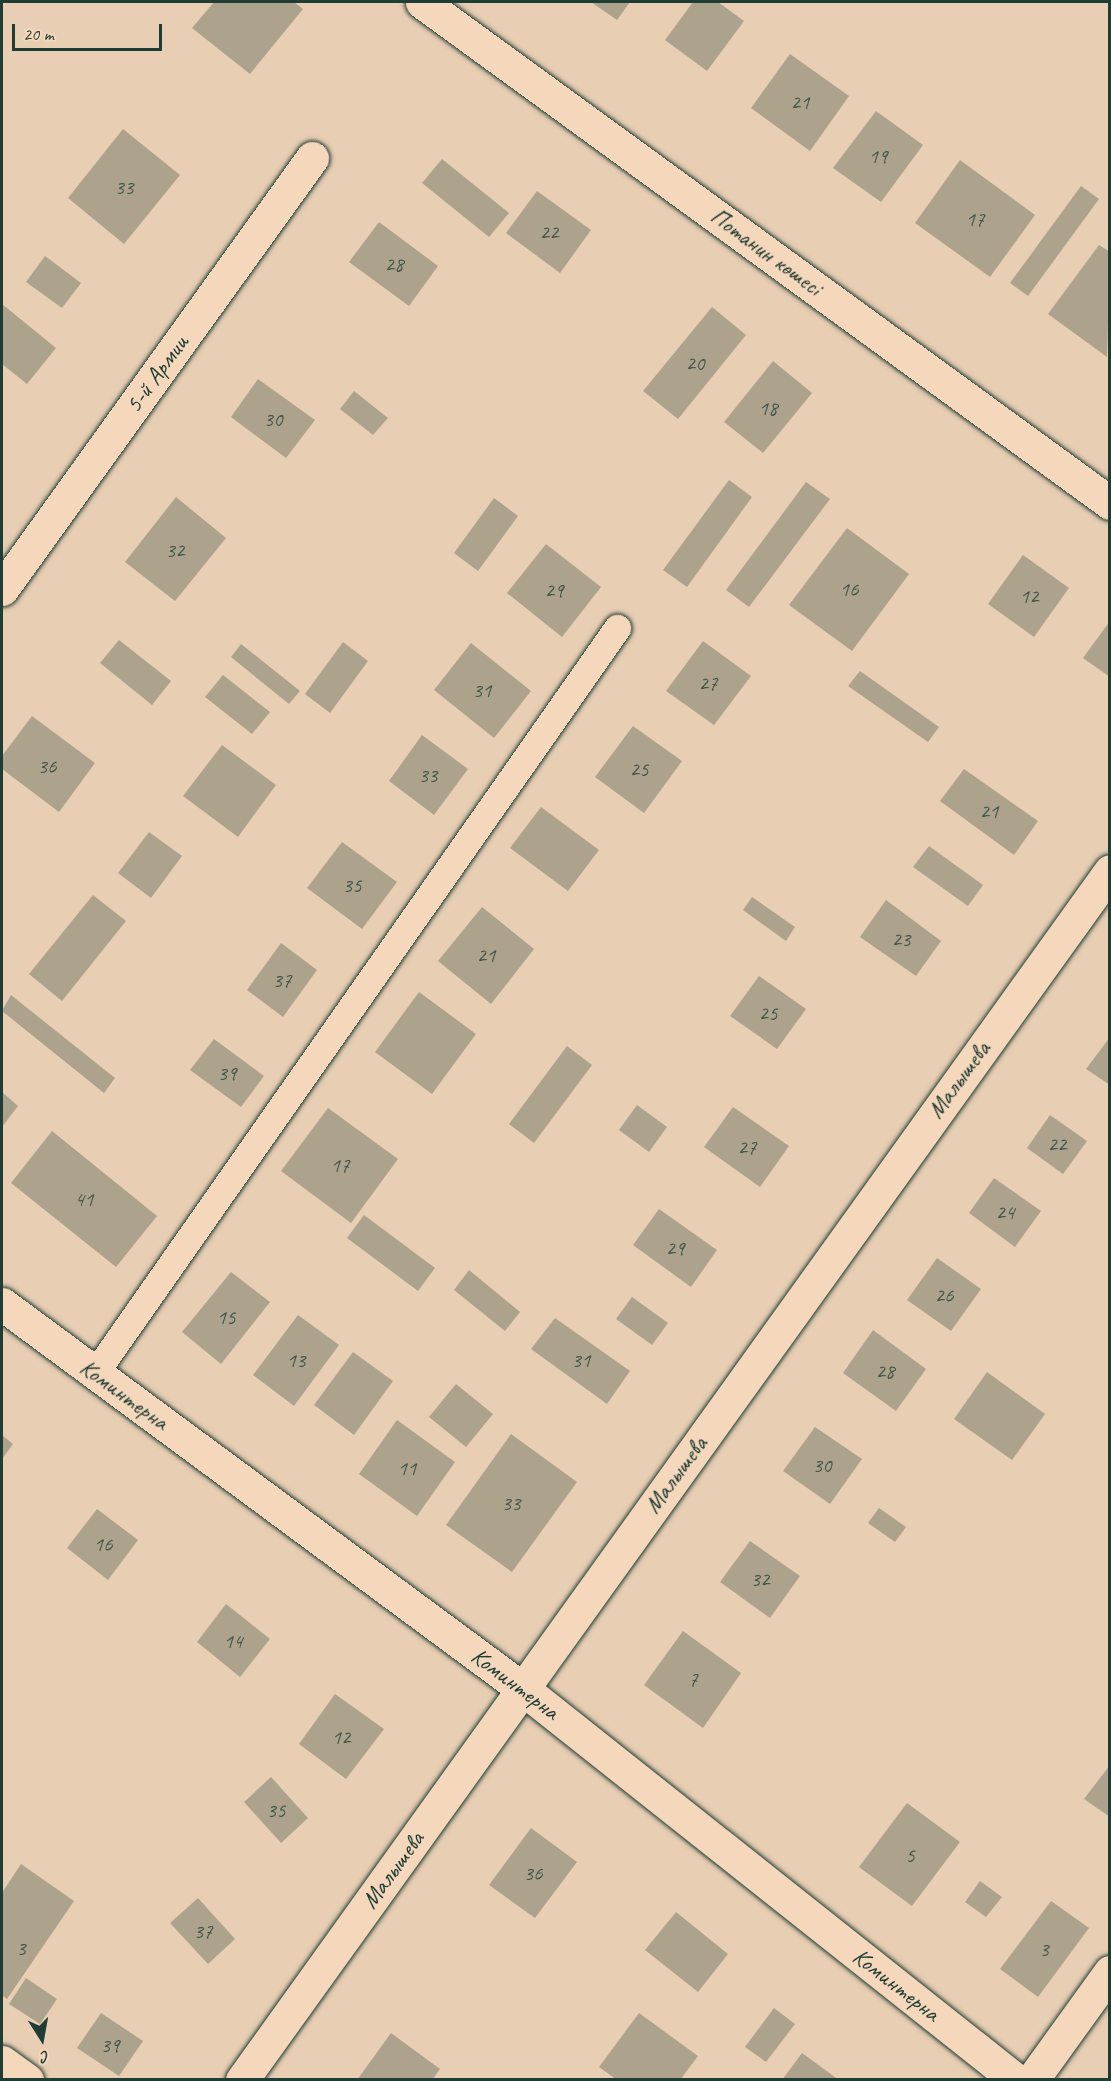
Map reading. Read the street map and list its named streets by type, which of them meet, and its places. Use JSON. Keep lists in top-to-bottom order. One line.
{"streets":{"street":["Потанин көшесі","5-й Армии","Малышева","Коминтерна"]},"crossings":[["Малышева","Коминтерна"]],"house_numbers":["21","19","33","17","22","28","20","18","30","32","16","29","12","27","31","36","25","33","21","35","23","21","37","25","39","22","27","17","41","24","29","26","15","13","31","28","30","11","33","16","32","14","7","12","35","5","36","37","3","3","39"],"scale_bar":"20 m","north":"bottom"}
